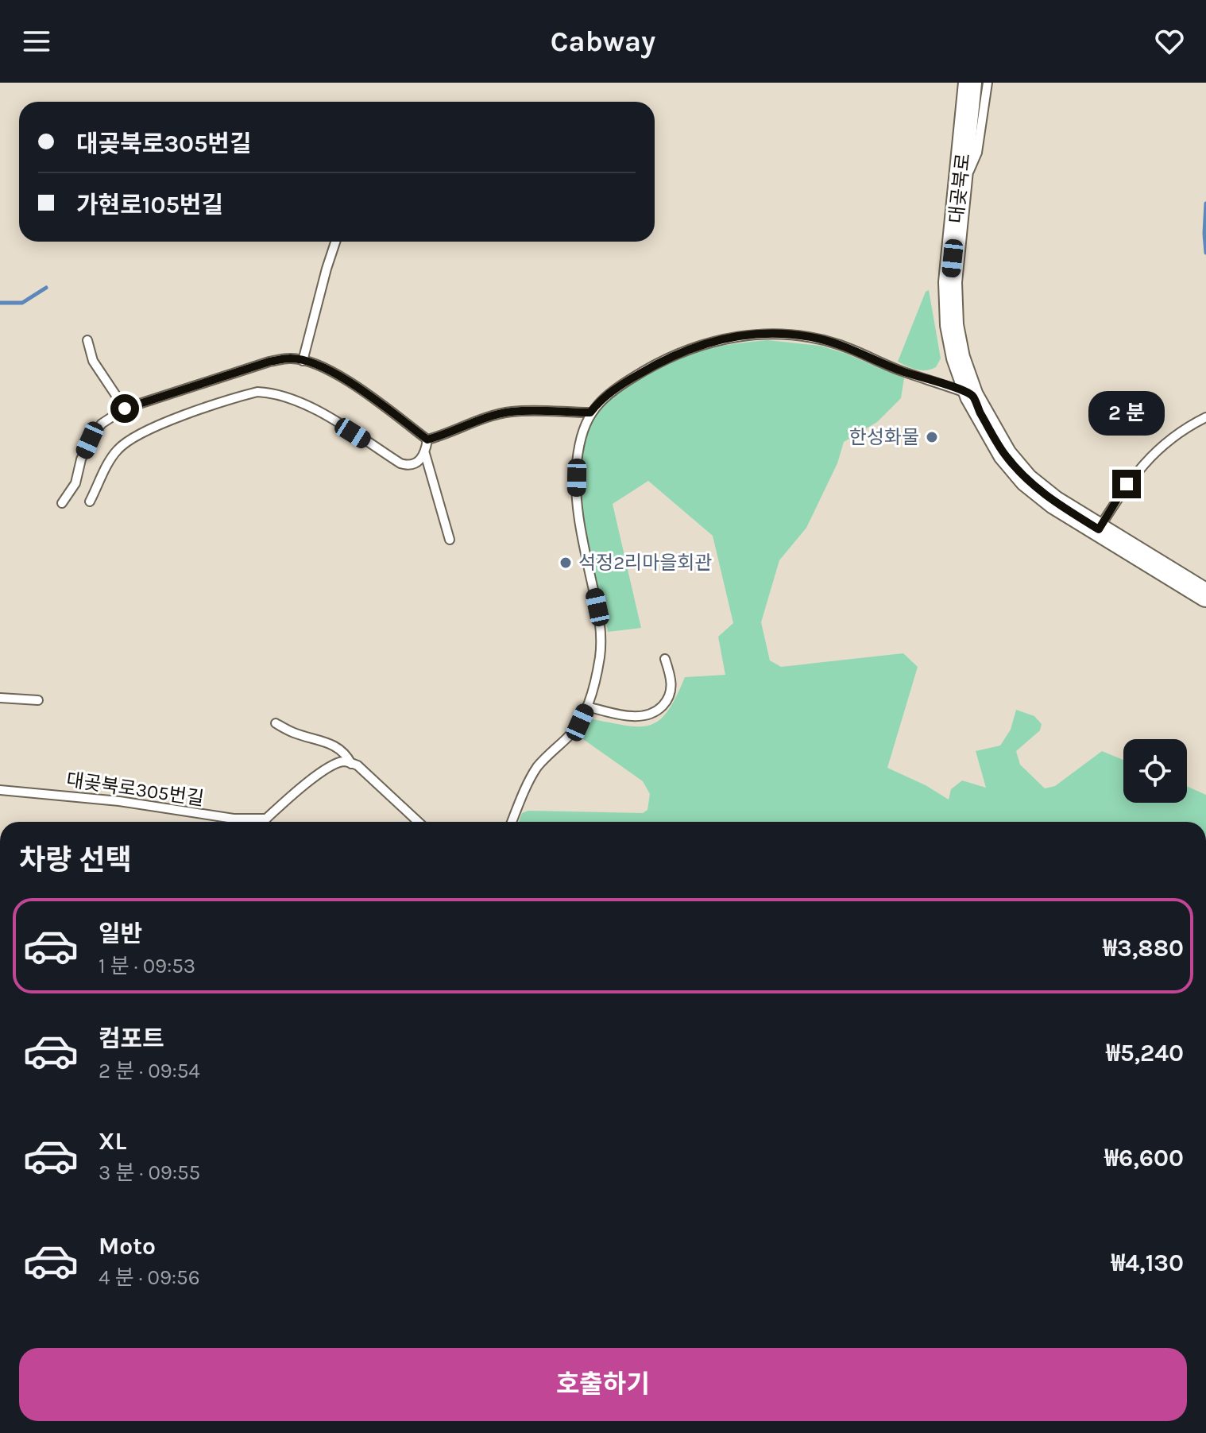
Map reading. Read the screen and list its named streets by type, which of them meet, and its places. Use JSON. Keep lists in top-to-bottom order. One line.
{"streets":{"street":["대곶북로"],"lane":["대곶북로305번길"]},"places":["한성화물","석정2리마을회관"],"page":{"header":"Cabway","banner":["대곶북로305번길","가현로105번길"],"bubble":"2 분","heading":"차량 선택","list":[{"name":"일반","note":"1 분 · 09:53","value":"₩3,880"},{"name":"컴포트","note":"2 분 · 09:54","value":"₩5,240"},{"name":"XL","note":"3 분 · 09:55","value":"₩6,600"},{"name":"Moto","note":"4 분 · 09:56","value":"₩4,130"}],"buttons":"호출하기"}}
